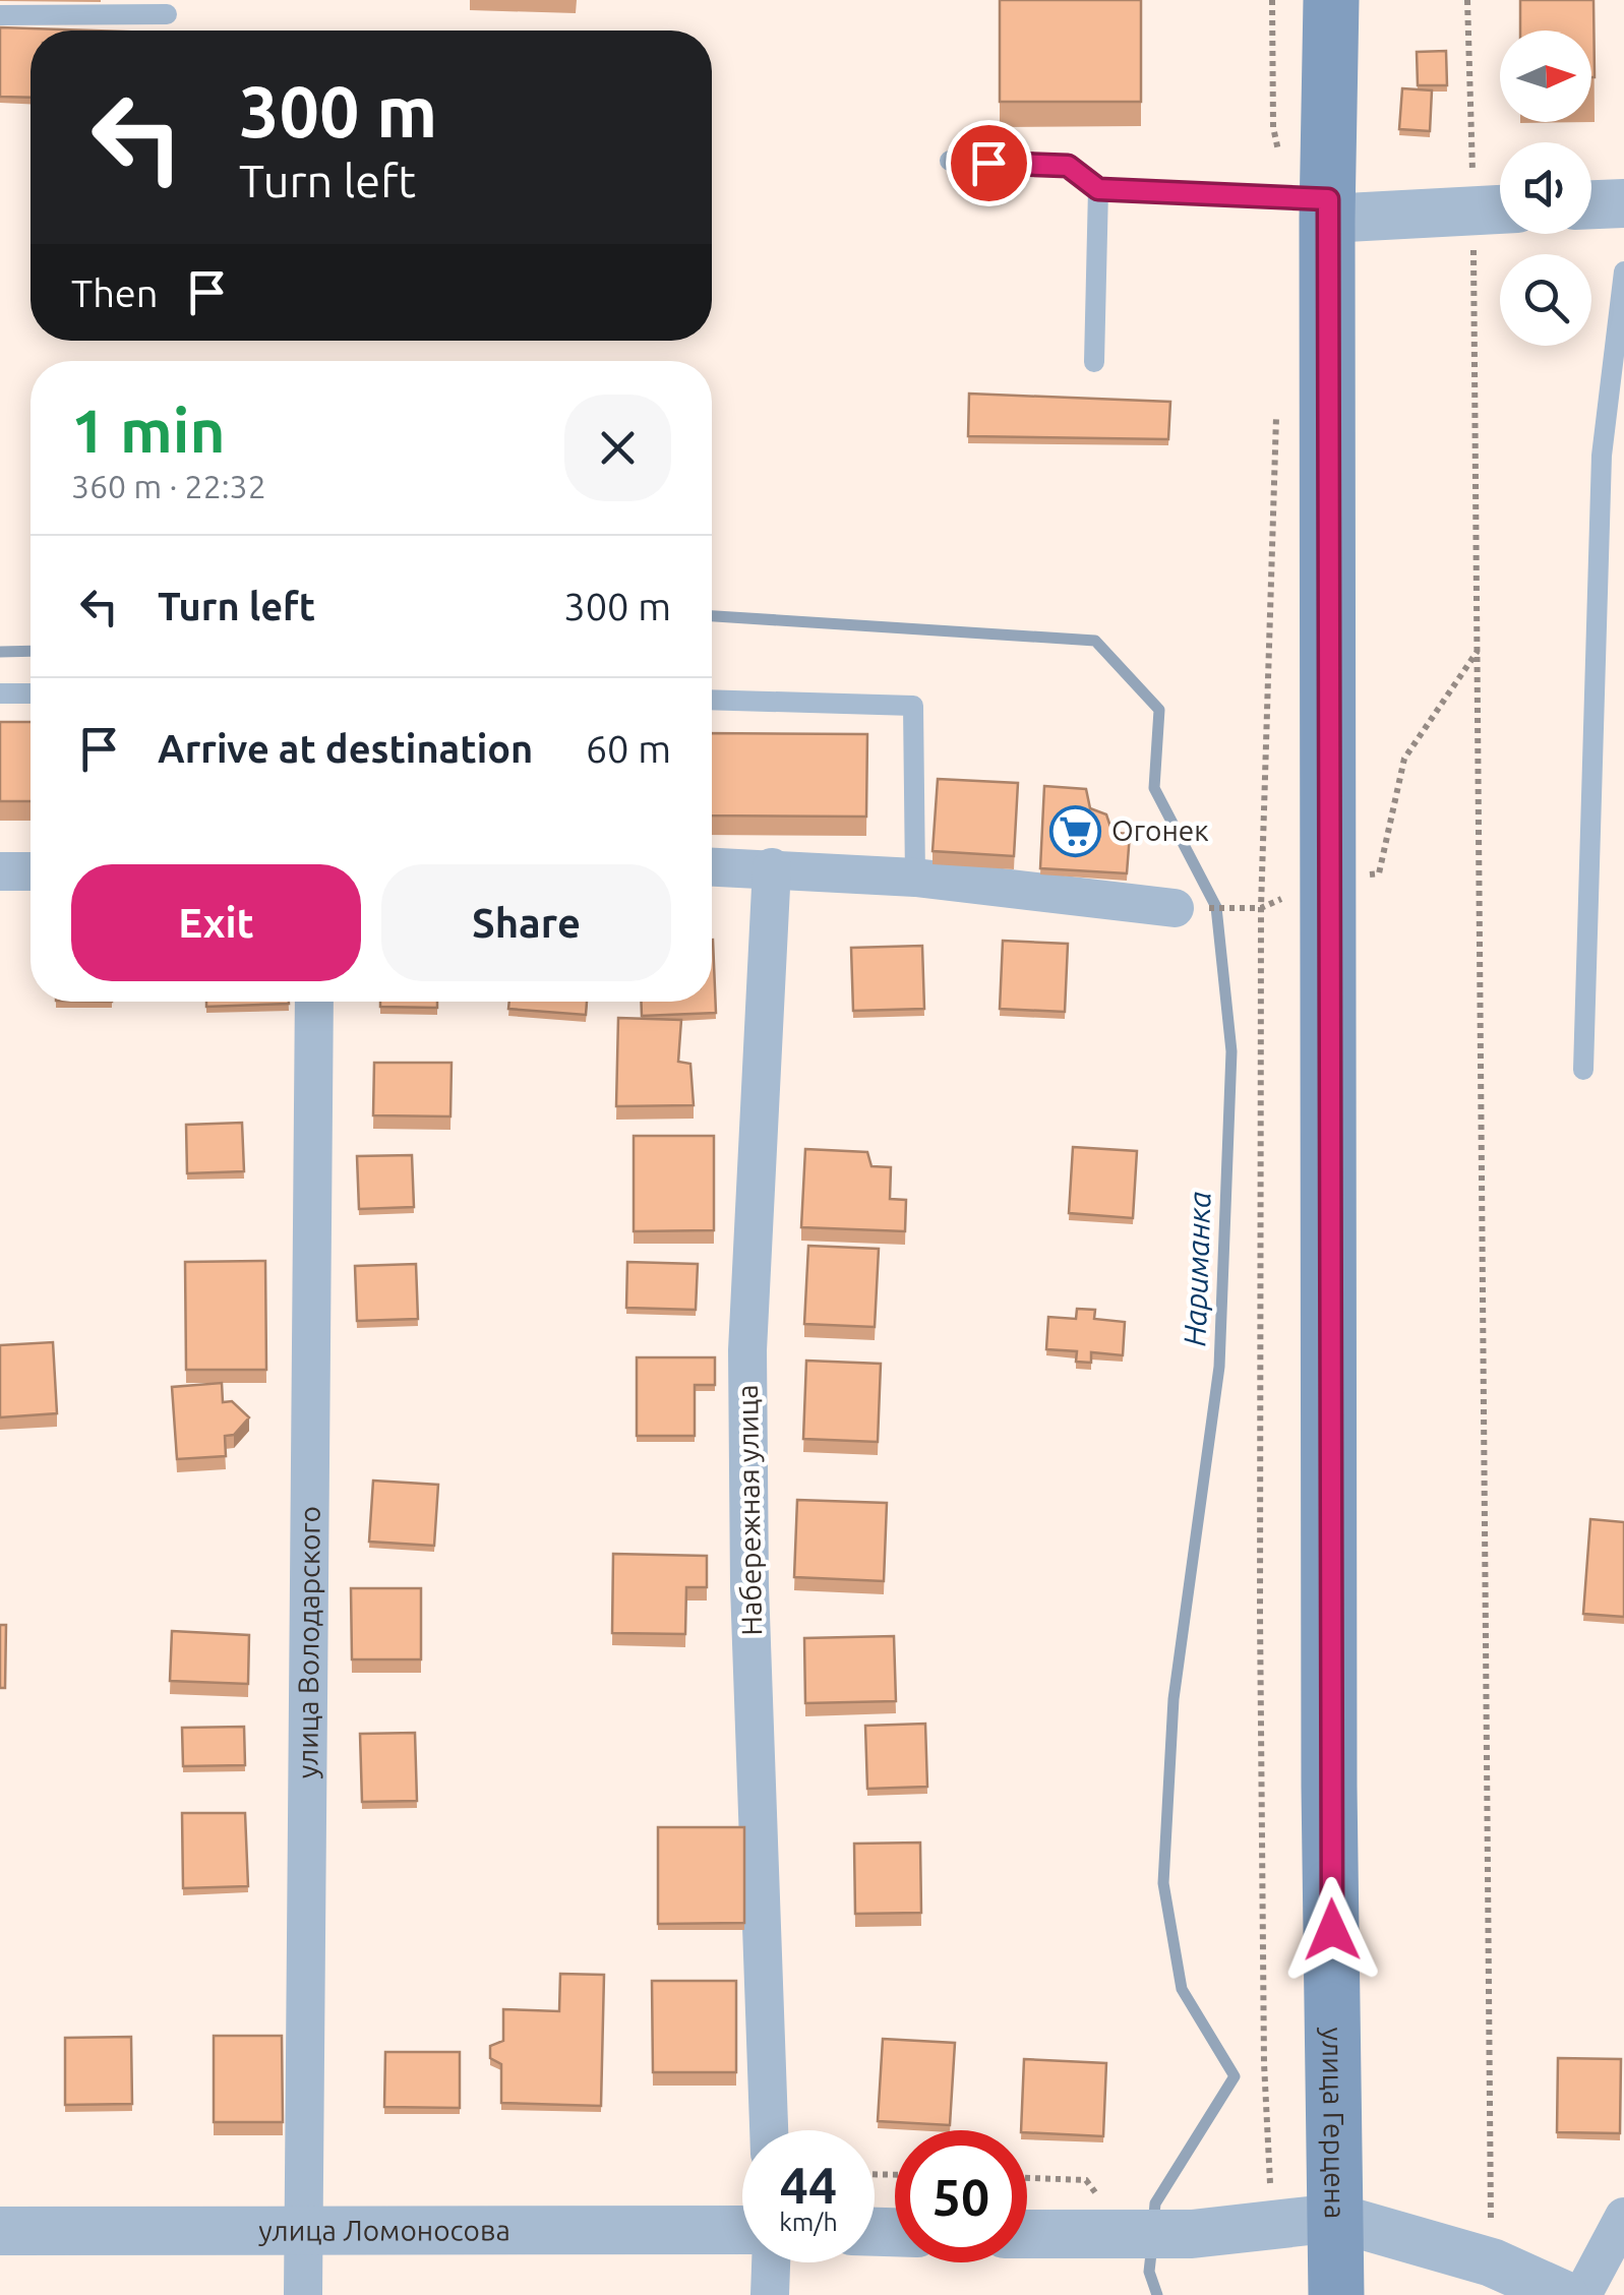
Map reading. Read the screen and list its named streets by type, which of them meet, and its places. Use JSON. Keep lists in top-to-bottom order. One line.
{"streets":{"main road":["улица Герцена"],"street":["Набережная улица","улица Володарского","улица Ломоносова"]},"crossings":[["улица Володарского","улица Ломоносова"]],"water":["Нариманка"],"places":{"supermarket":["Огонек"]},"north":"right","page":{"turn":["300 m","Turn left"],"then":"Then","heading":["1 min","360 m · 22:32"],"list":[{"name":"Turn left","value":"300 m"},{"name":"Arrive at destination","value":"60 m"}],"buttons":["Exit","Share"],"speed":"44 km/h","limit":"50"}}
